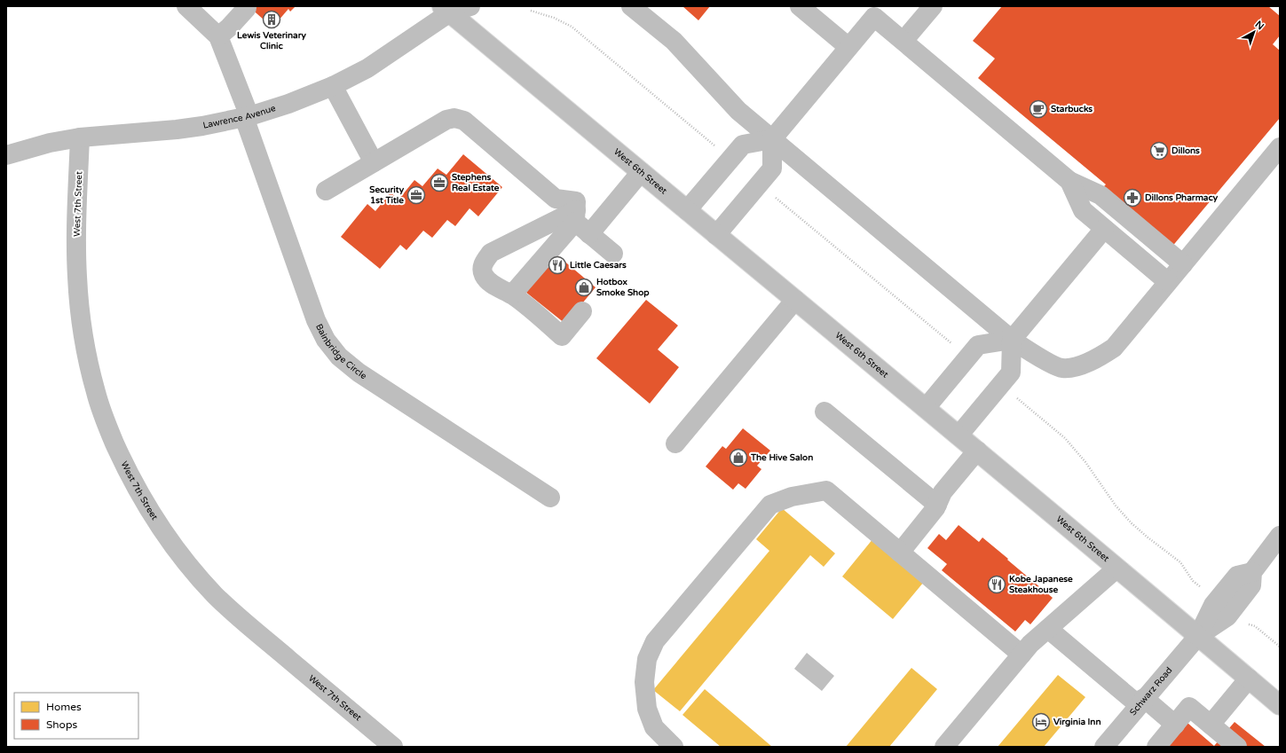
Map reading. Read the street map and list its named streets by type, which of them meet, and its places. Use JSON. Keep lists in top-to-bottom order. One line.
{"streets":{"street":["Lawrence Avenue","West 6th Street","West 7th Street","Bainbridge Circle","Schwarz Road"]},"crossings":[["Lawrence Avenue","West 6th Street"],["Lawrence Avenue","West 7th Street"],["Lawrence Avenue","Bainbridge Circle"],["West 6th Street","Schwarz Road"]],"places":{"building":["Lewis Veterinary Clinic"],"cafe":["Starbucks"],"supermarket":["Dillons"],"office":["Stephens Real Estate","Security 1st Title"],"pharmacy":["Dillons Pharmacy"],"restaurant":["Little Caesars","Kobe Japanese Steakhouse"],"shop":["Hotbox Smoke Shop","The Hive Salon"],"hotel":["Virginia Inn"]},"legend":["Homes","Shops"],"north":"top right"}
